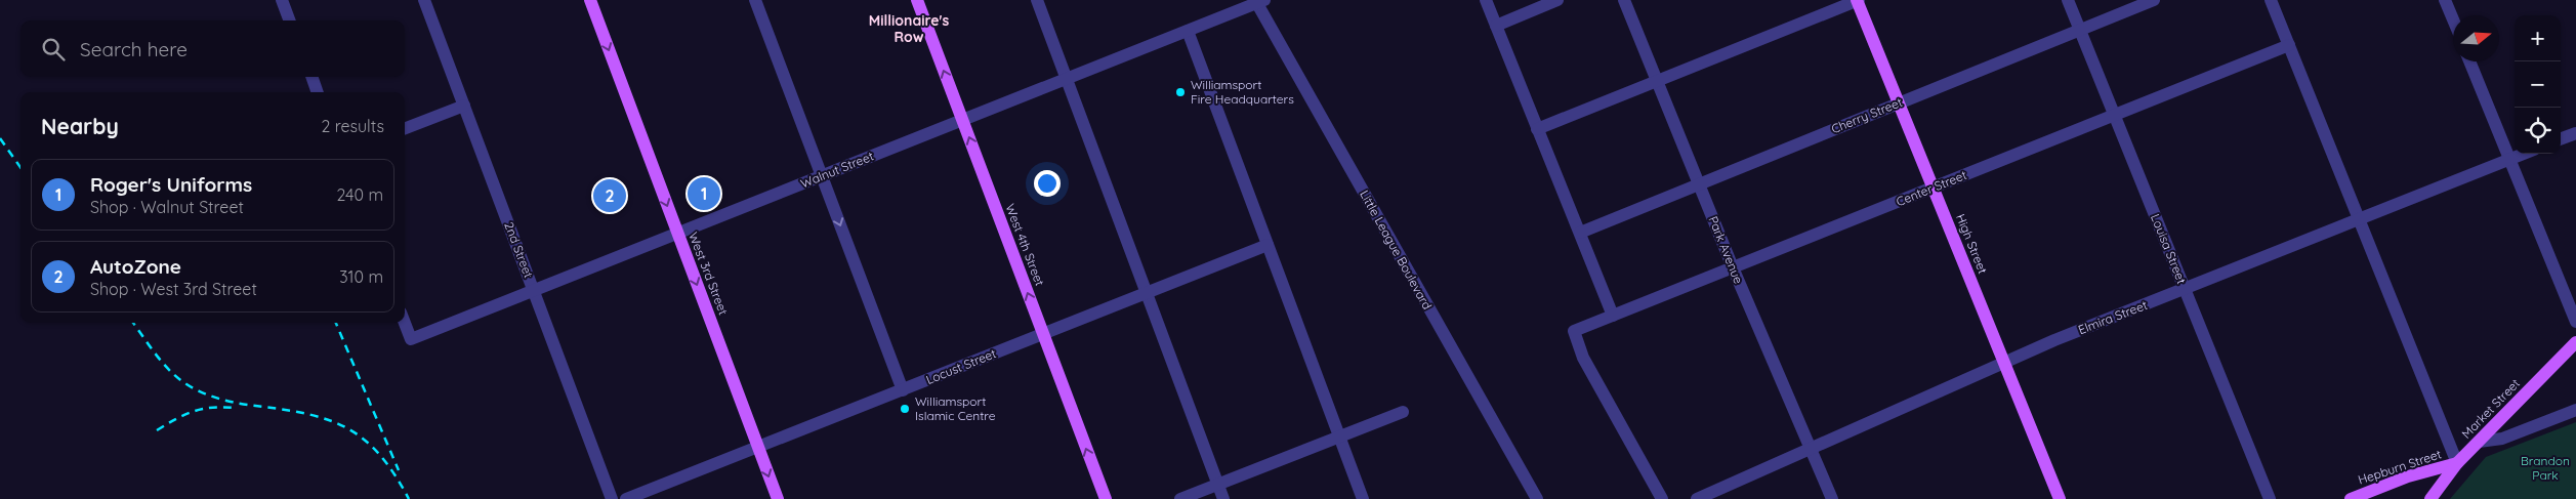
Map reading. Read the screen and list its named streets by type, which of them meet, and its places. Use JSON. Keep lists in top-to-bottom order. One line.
{"streets":{"main road":["High Street","West 4th Street","West 3rd Street","Market Street","Hepburn Street"],"street":["Cherry Street","Walnut Street","Center Street","Louisa Street","2nd Street","Little League Boulevard","Park Avenue","Elmira Street","Locust Street"]},"crossings":[["Cherry Street","High Street"],["Cherry Street","Louisa Street"],["Cherry Street","Park Avenue"],["Walnut Street","West 4th Street"],["Walnut Street","2nd Street"],["Walnut Street","Little League Boulevard"],["Walnut Street","West 3rd Street"],["Center Street","High Street"],["Center Street","Louisa Street"],["Center Street","Park Avenue"],["High Street","Elmira Street"],["West 4th Street","Locust Street"],["Louisa Street","Elmira Street"],["Park Avenue","Elmira Street"],["West 3rd Street","Locust Street"],["Market Street","Hepburn Street"]],"one_way":["West 4th Street","West 3rd Street"],"districts":["Millionaire's Row"],"parks":["Brandon Park"],"places":["Williamsport Fire Headquarters","Williamsport Islamic Centre"],"north":"right","page":{"map_buttons":["+","−"],"search":"Search here","heading":["Nearby","2 results"],"list":[{"mark":"1","name":"Roger's Uniforms","note":"Shop · Walnut Street","value":"240 m"},{"mark":"2","name":"AutoZone","note":"Shop · West 3rd Street","value":"310 m"}],"pins":["1","2"]}}
